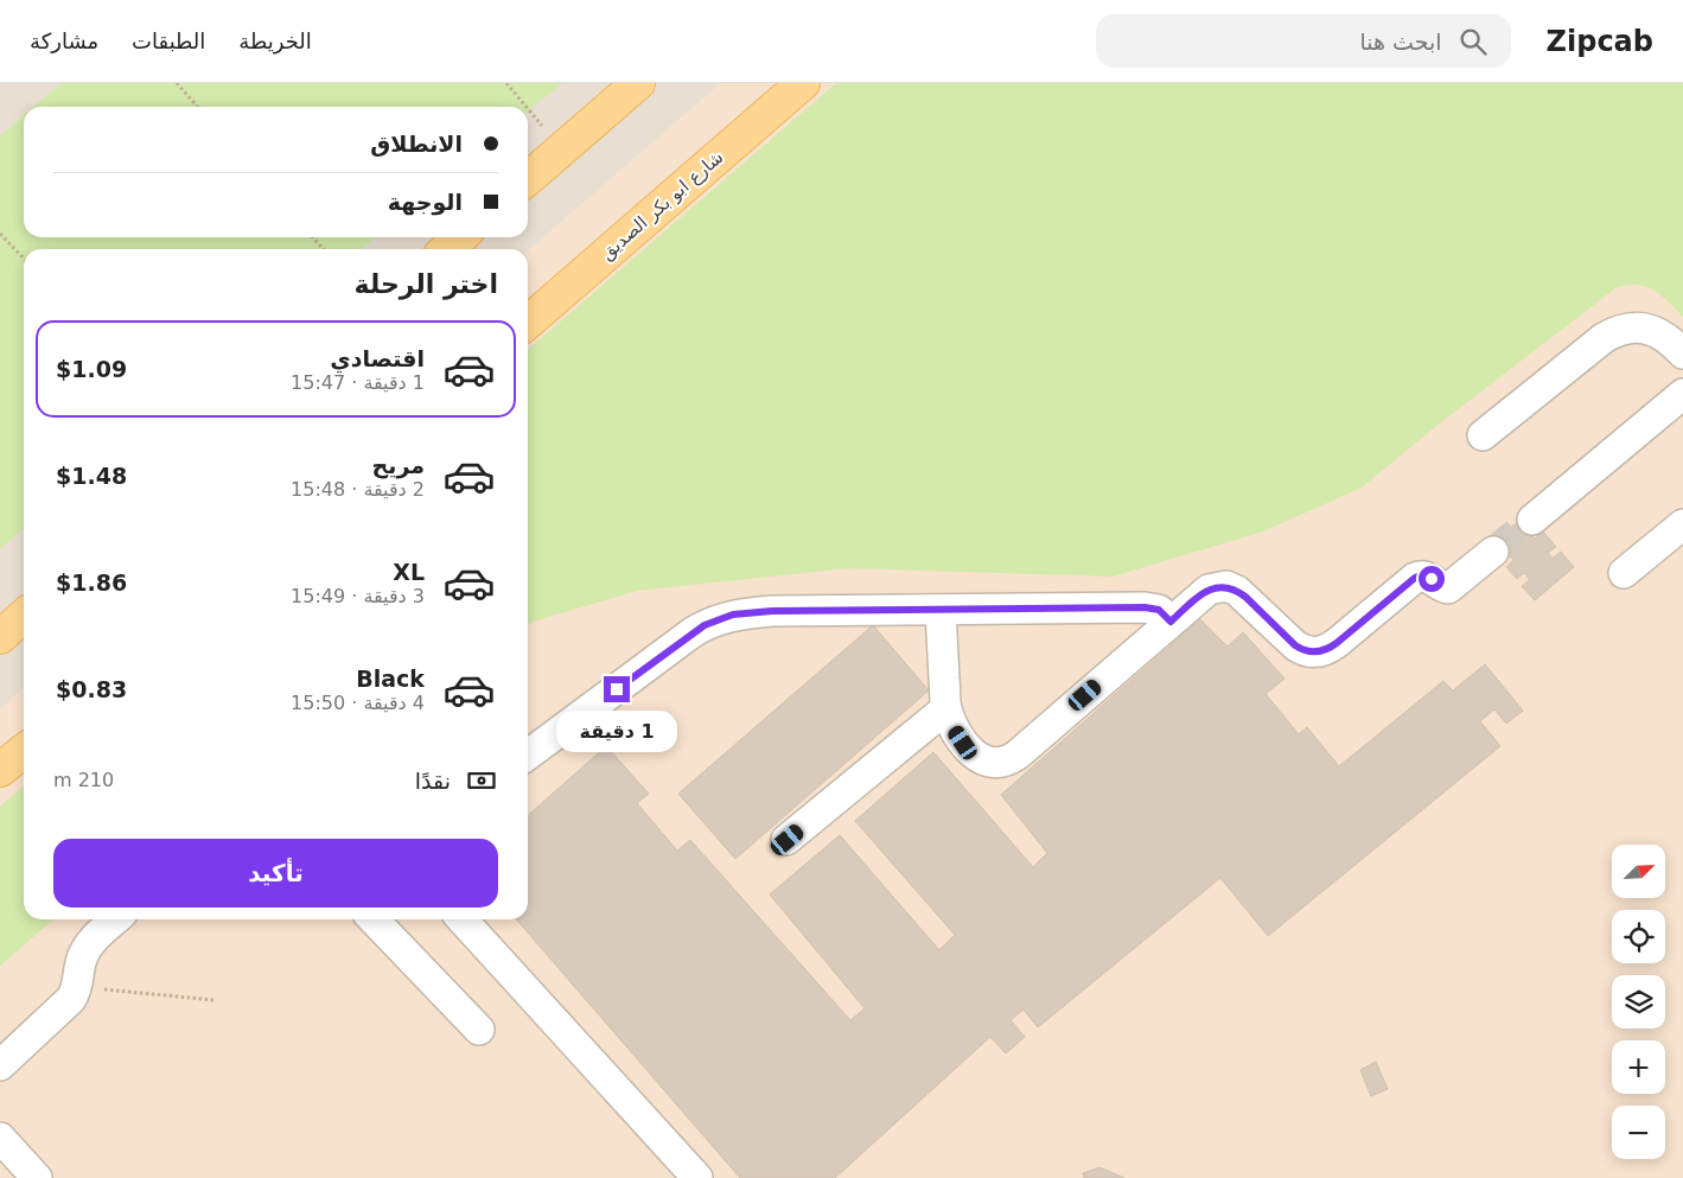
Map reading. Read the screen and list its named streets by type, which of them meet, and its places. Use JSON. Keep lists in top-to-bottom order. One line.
{"streets":{"main road":["شارع ابو بكر الصديق"]},"north":"top right","page":{"header":"Zipcab","search":"ابحث هنا","nav":["الخريطة","الطبقات","مشاركة"],"banner":["الانطلاق","الوجهة"],"heading":"اختر الرحلة","list":[{"name":"اقتصادي","note":"1 دقيقة · 15:47","value":"$1.09"},{"name":"مريح","note":"2 دقيقة · 15:48","value":"$1.48"},{"name":"XL","note":"3 دقيقة · 15:49","value":"$1.86"},{"name":"Black","note":"4 دقيقة · 15:50","value":"$0.83"}],"bubble":"1 دقيقة","pay":["نقدًا","210 m"],"buttons":"تأكيد","map_buttons":["+","−"]}}
